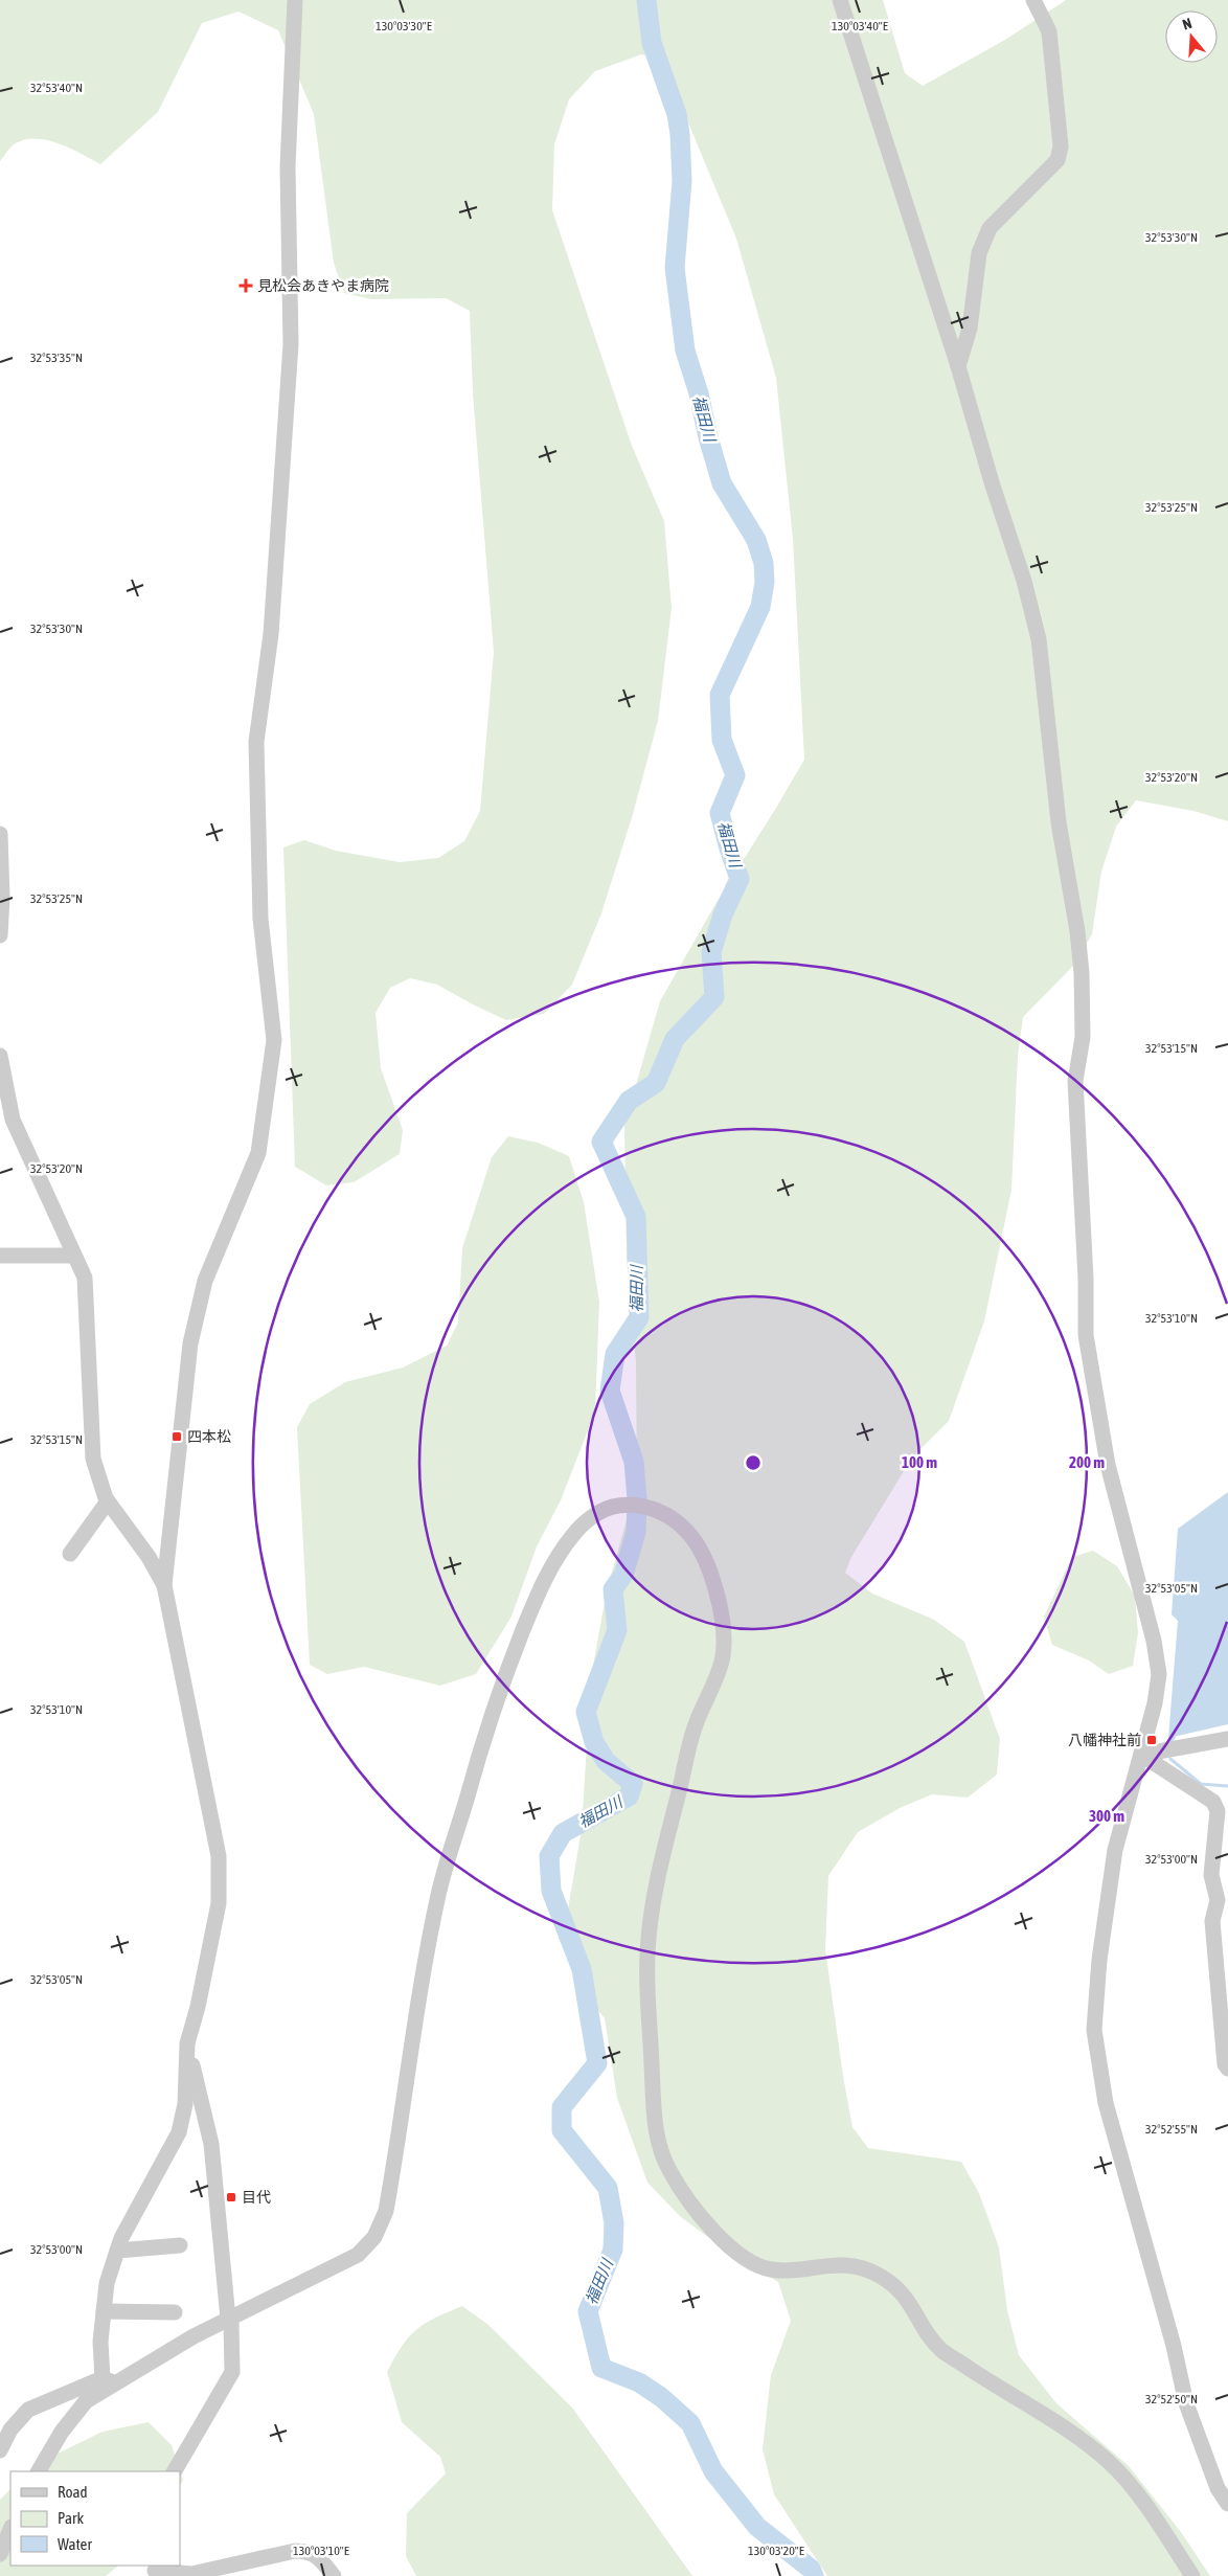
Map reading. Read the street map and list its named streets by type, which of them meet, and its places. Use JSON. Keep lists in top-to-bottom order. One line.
{"water":["福田川"],"places":{"health":["見松会あきやま病院"],"transit":["四本松","八幡神社前","目代"]},"legend":["Road","Park","Water"],"north":"top","coordinates":["130°03'30\"E","130°03'40\"E","32°53'40\"N","32°53'30\"N","32°53'35\"N","32°53'25\"N","32°53'20\"N","32°53'15\"N","32°53'10\"N","32°53'05\"N","32°53'00\"N","32°52'55\"N","32°52'50\"N","130°03'10\"E","130°03'20\"E"],"rings":["100 m","200 m","300 m"]}
